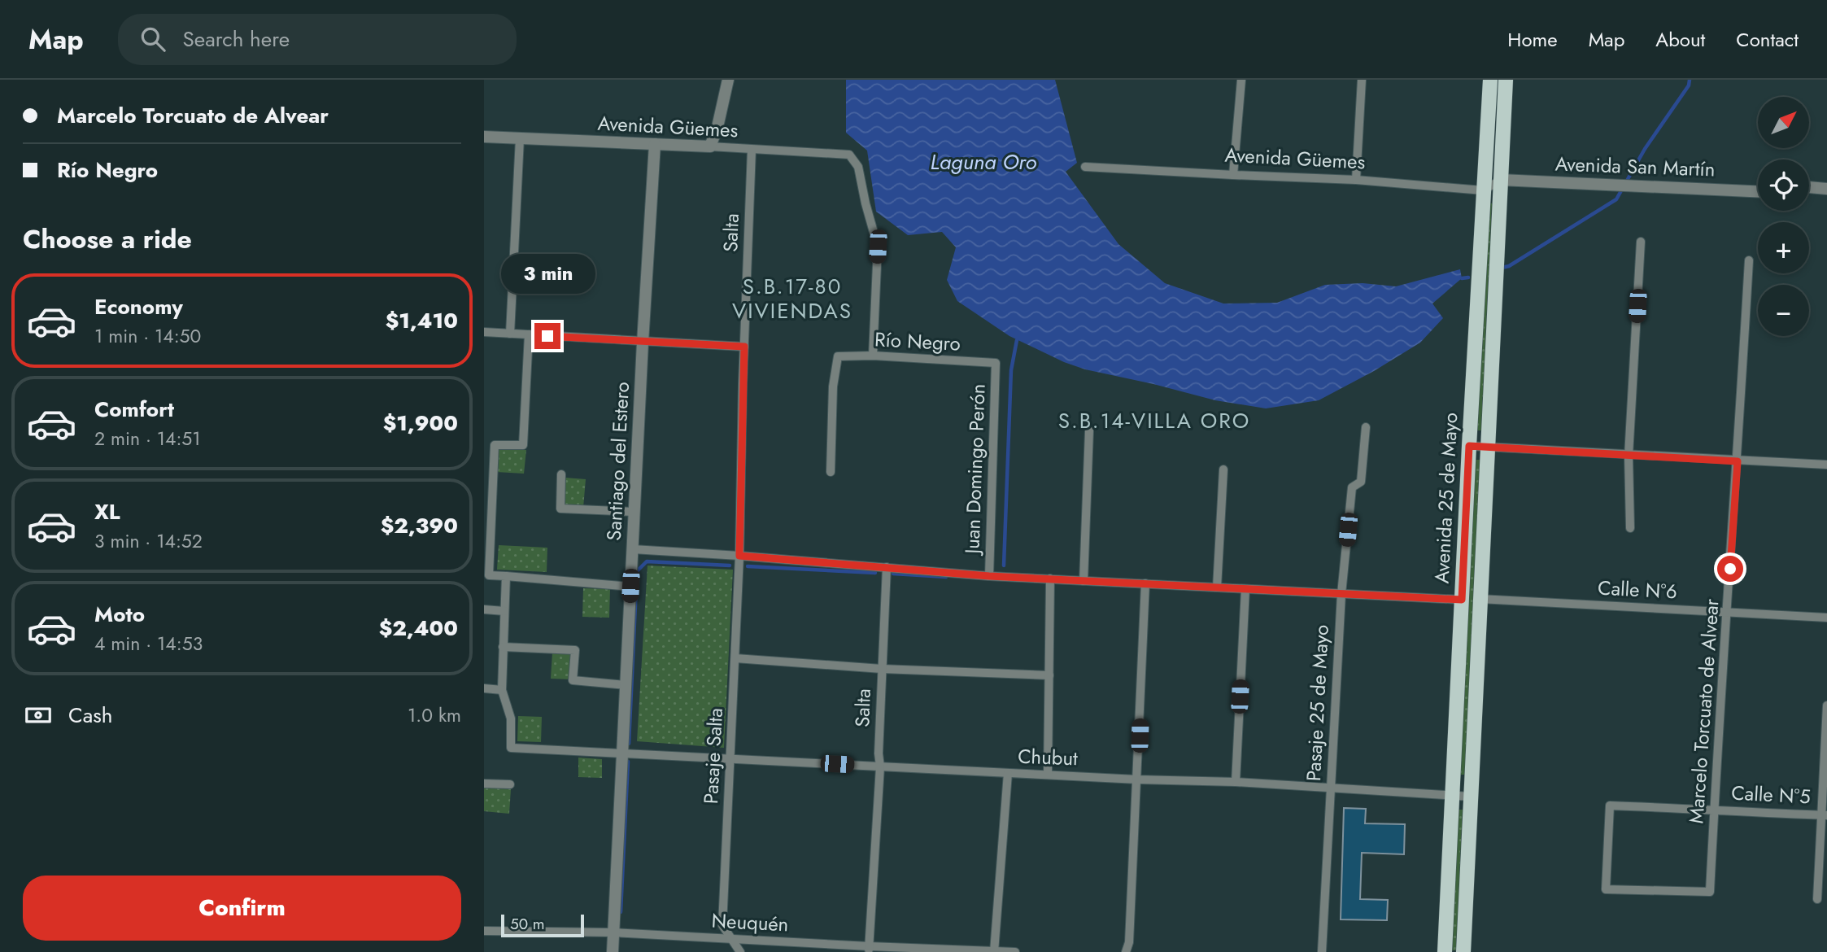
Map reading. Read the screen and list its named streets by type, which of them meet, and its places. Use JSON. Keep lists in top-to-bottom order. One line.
{"streets":{"main road":["Avenida 25 de Mayo"],"street":["Avenida Güemes","Avenida San Martín","Salta","Río Negro","Santiago del Estero","Juan Domingo Perón","Calle N°6","Pasaje 25 de Mayo","Marcelo Torcuato de Alvear","Pasaje Salta","Chubut","Calle N°5","Neuquén"]},"crossings":[["Avenida Güemes","Salta"],["Avenida Güemes","Río Negro"],["Avenida Güemes","Santiago del Estero"],["Avenida Güemes","Avenida 25 de Mayo"],["Avenida San Martín","Avenida 25 de Mayo"],["Salta","Pasaje Salta"],["Salta","Chubut"],["Salta","Neuquén"],["Río Negro","Juan Domingo Perón"],["Santiago del Estero","Chubut"],["Santiago del Estero","Neuquén"],["Avenida 25 de Mayo","Calle N°6"],["Avenida 25 de Mayo","Chubut"],["Calle N°6","Marcelo Torcuato de Alvear"],["Pasaje 25 de Mayo","Chubut"],["Marcelo Torcuato de Alvear","Calle N°5"],["Pasaje Salta","Chubut"],["Pasaje Salta","Neuquén"]],"districts":["S.B.17-80 VIVIENDAS","S.B.14-VILLA ORO"],"water":["Laguna Oro"],"scale_bar":"50 m","north":"top right","page":{"header":"Map","search":"Search here","nav":["Home","Map","About","Contact"],"banner":["Marcelo Torcuato de Alvear","Río Negro"],"map_buttons":["+","−"],"heading":"Choose a ride","bubble":"3 min","list":[{"name":"Economy","note":"1 min · 14:50","value":"$1,410"},{"name":"Comfort","note":"2 min · 14:51","value":"$1,900"},{"name":"XL","note":"3 min · 14:52","value":"$2,390"},{"name":"Moto","note":"4 min · 14:53","value":"$2,400"}],"pay":["Cash","1.0 km"],"buttons":"Confirm","scale":"50 m"}}
